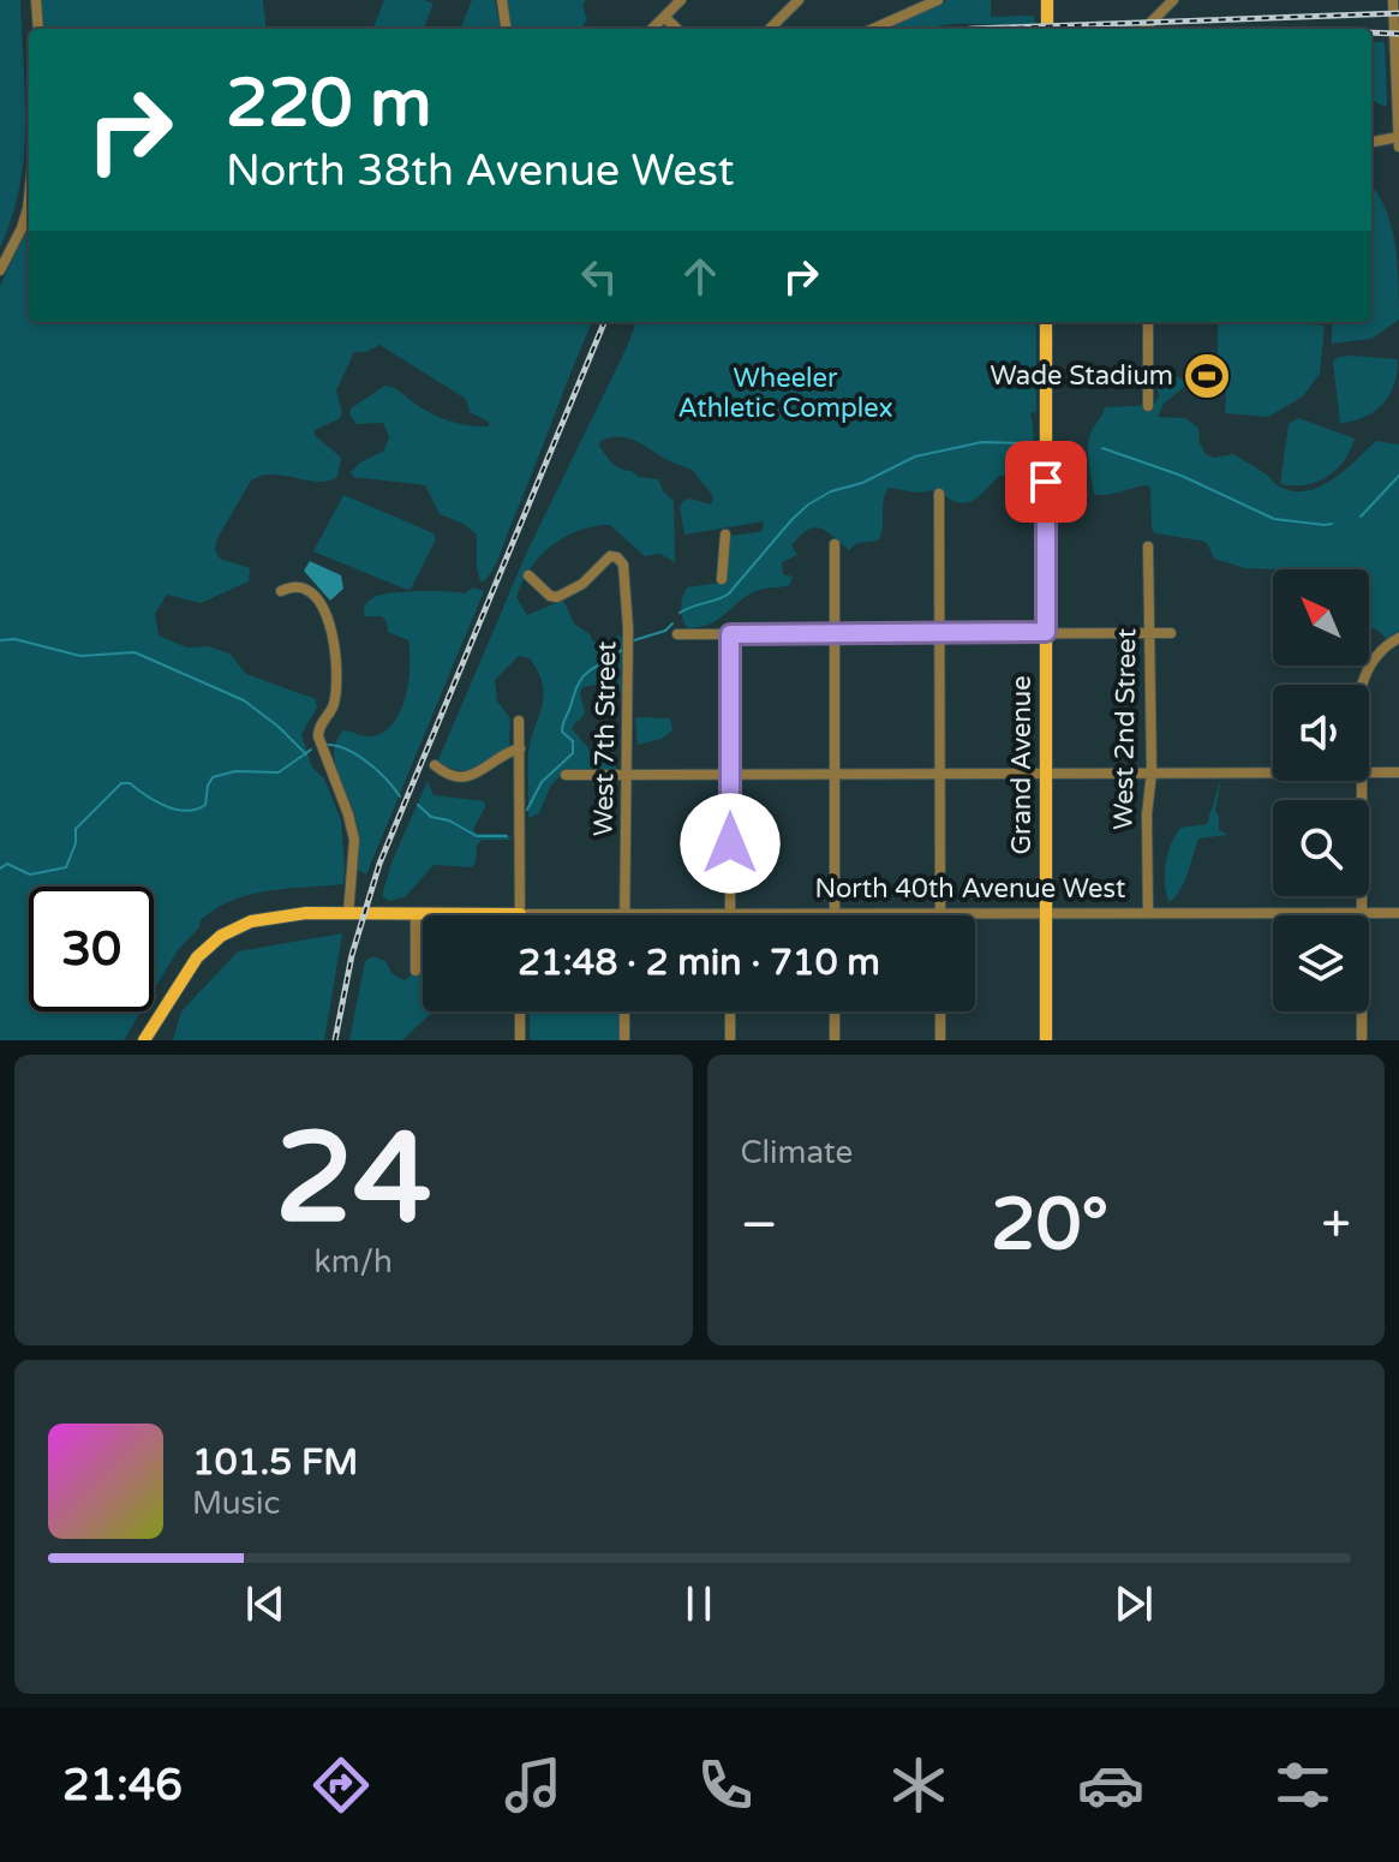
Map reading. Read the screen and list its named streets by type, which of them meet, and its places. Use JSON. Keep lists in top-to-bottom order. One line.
{"streets":{"main road":["Grand Avenue","North 40th Avenue West"],"street":["West 2nd Street","West 7th Street"]},"crossings":[["West 2nd Street","North 40th Avenue West"],["West 7th Street","North 40th Avenue West"],["Grand Avenue","North 40th Avenue West"]],"parks":["Wheeler Athletic Complex"],"places":{"sports":["Wade Stadium"]},"north":"top left","page":{"turn":["220 m","North 38th Avenue West"],"limit":"30","trip":"21:48 · 2 min · 710 m","tile":[["24","km/h"],"Climate"],"heat":["−","20°","+"],"song":["101.5 FM","Music"],"tabs":"21:46"}}
